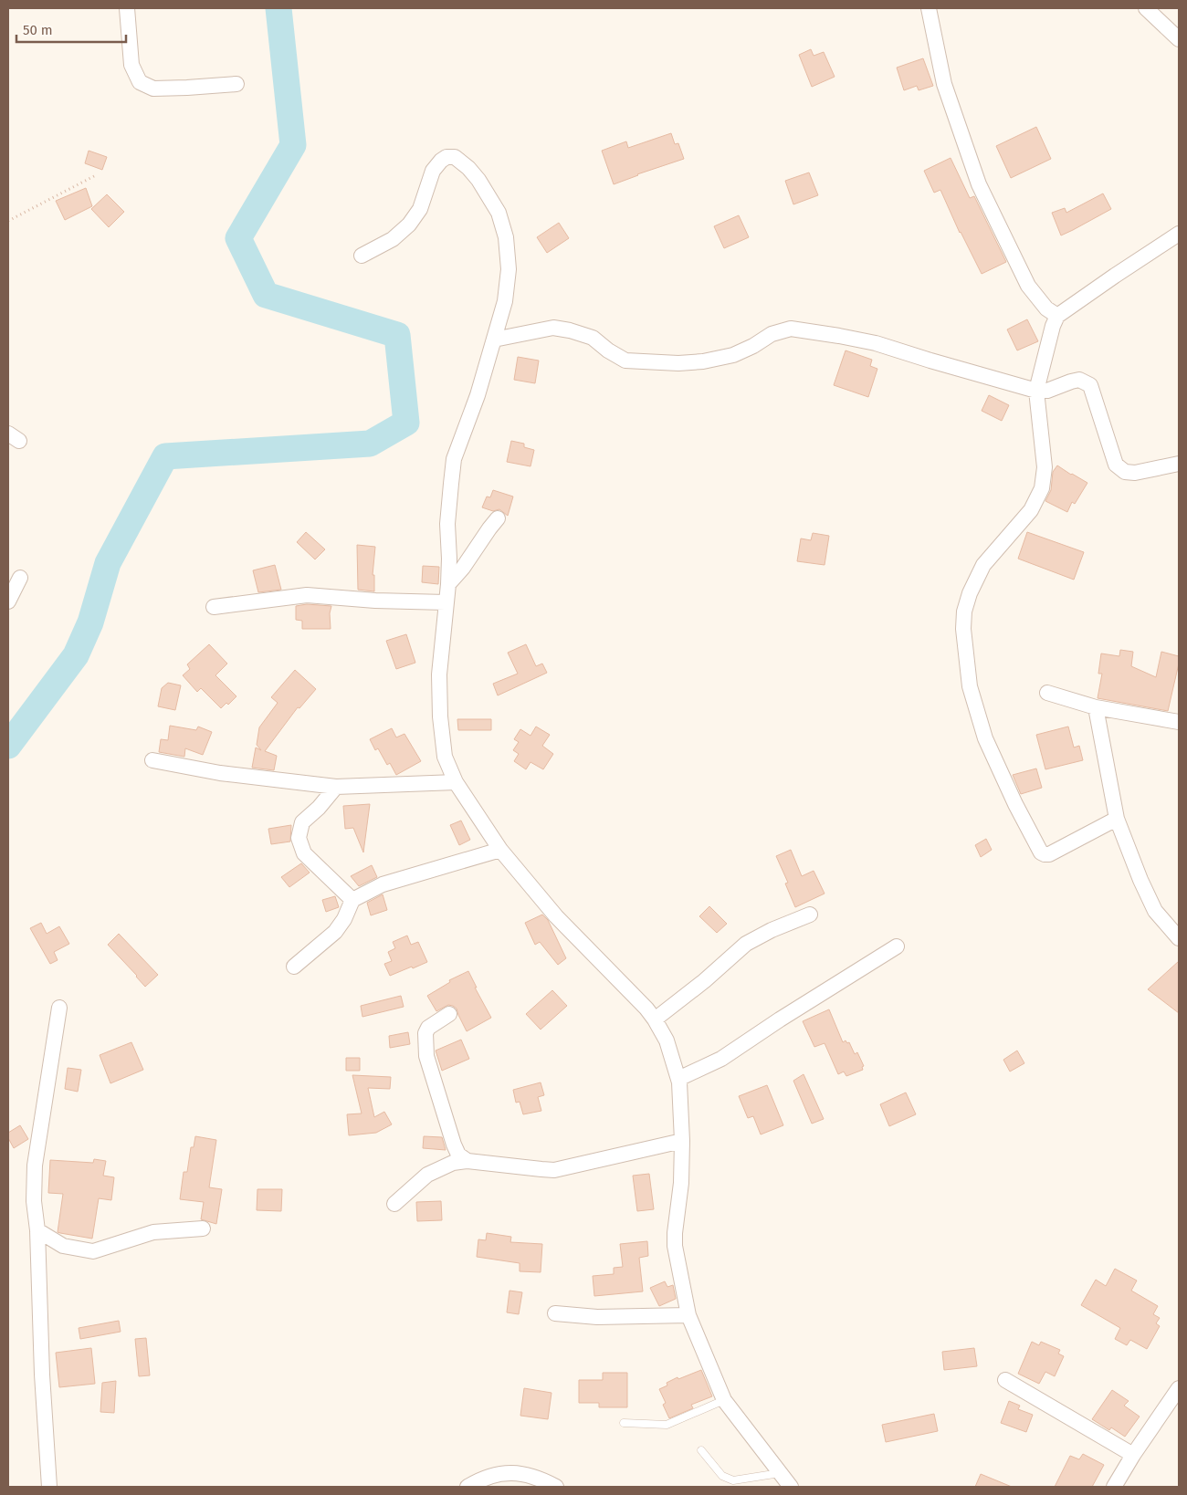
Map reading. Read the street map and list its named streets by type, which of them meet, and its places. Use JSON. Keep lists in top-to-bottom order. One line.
{"scale_bar":"50 m"}
